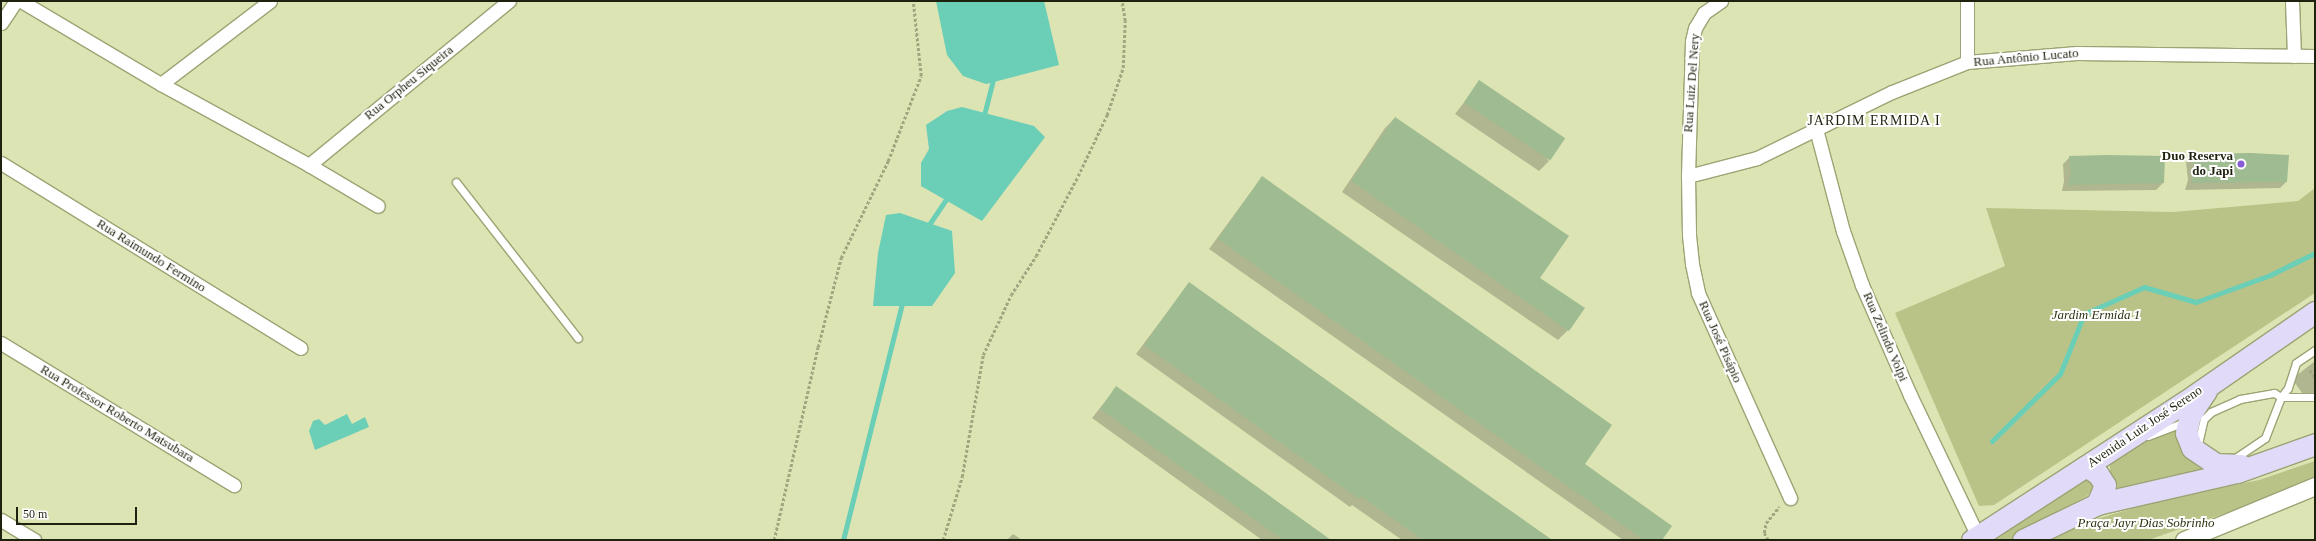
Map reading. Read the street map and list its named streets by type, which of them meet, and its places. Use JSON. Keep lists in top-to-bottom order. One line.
{"streets":{"main road":["Avenida Luiz José Sereno"],"street":["Rua Antônio Lucato","Rua Orpheu Siqueira","Rua Luiz Del Nery","Rua Raimundo Fermino","Rua Zelindo Volpi","Rua José Pisápio","Rua Professor Roberto Matsubara"]},"crossings":[["Rua Antônio Lucato","Rua Luiz Del Nery"],["Rua Antônio Lucato","Rua Zelindo Volpi"],["Rua Antônio Lucato","Rua José Pisápio"],["Rua Luiz Del Nery","Rua José Pisápio"],["Rua Zelindo Volpi","Avenida Luiz José Sereno"]],"districts":["JARDIM ERMIDA I"],"parks":["Jardim Ermida 1","Praça Jayr Dias Sobrinho"],"places":["Duo Reserva do Japi"],"scale_bar":"50 m"}
